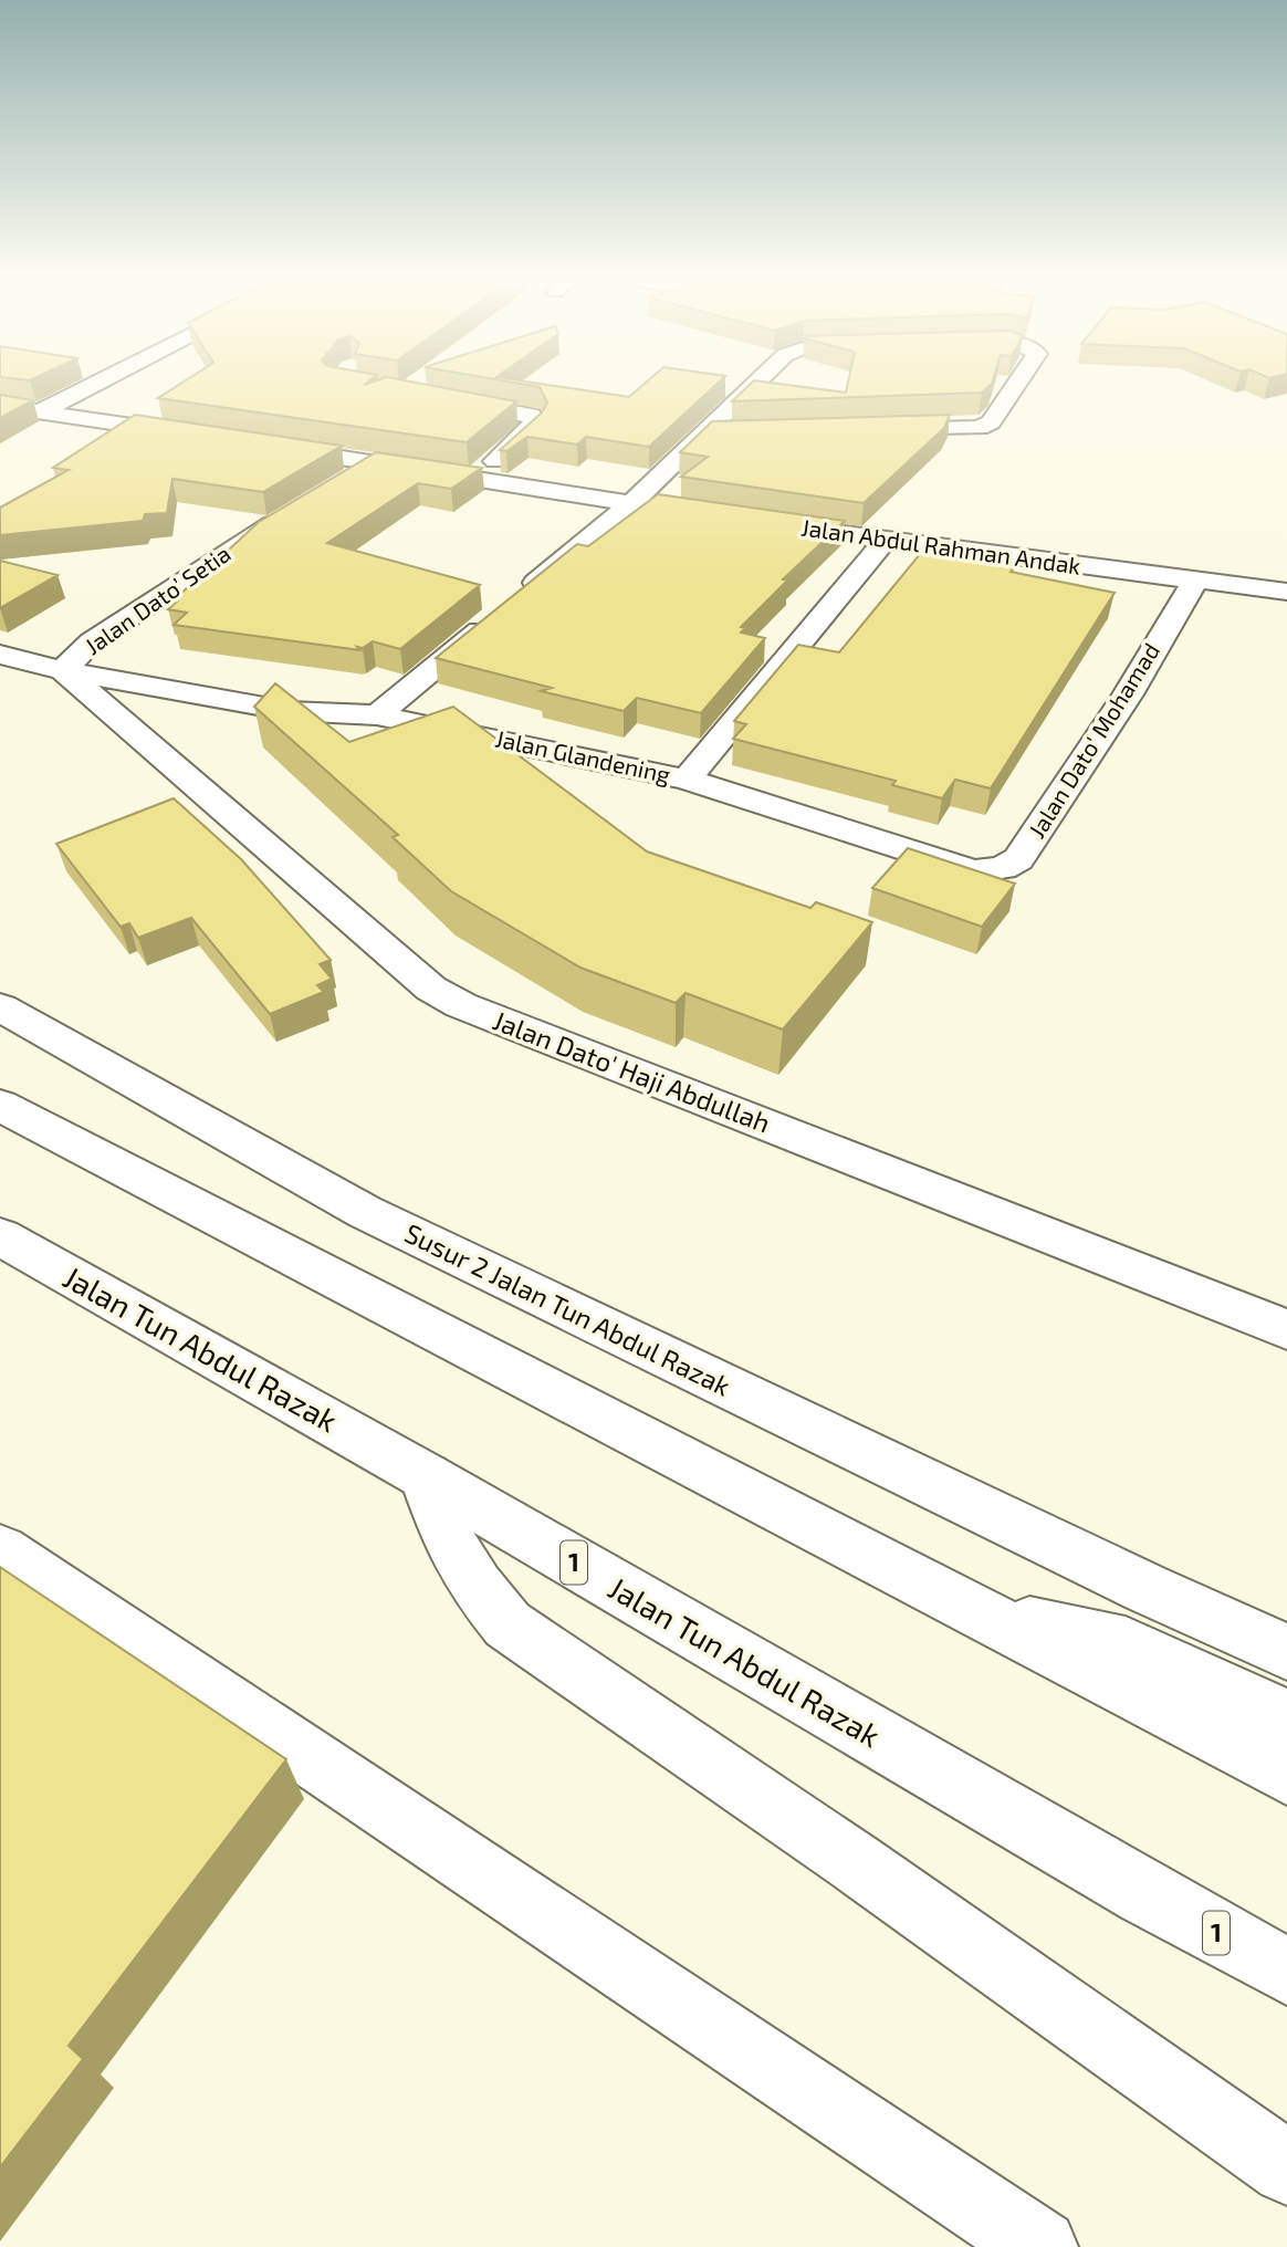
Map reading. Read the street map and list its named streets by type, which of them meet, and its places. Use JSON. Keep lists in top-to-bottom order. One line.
{"streets":{"main road":["Jalan Abdul Rahman Andak","Jalan Dato’ Setia","Jalan Dato' Mohamad","Jalan Glandening","Jalan Dato' Haji Abdullah","Susur 2 Jalan Tun Abdul Razak","Jalan Tun Abdul Razak","1"]},"crossings":[["Jalan Abdul Rahman Andak","Jalan Dato' Mohamad"],["Jalan Dato’ Setia","Jalan Glandening"],["Jalan Dato’ Setia","Jalan Dato' Haji Abdullah"],["Jalan Dato' Mohamad","Jalan Glandening"],["Jalan Glandening","Jalan Dato' Haji Abdullah"]]}
